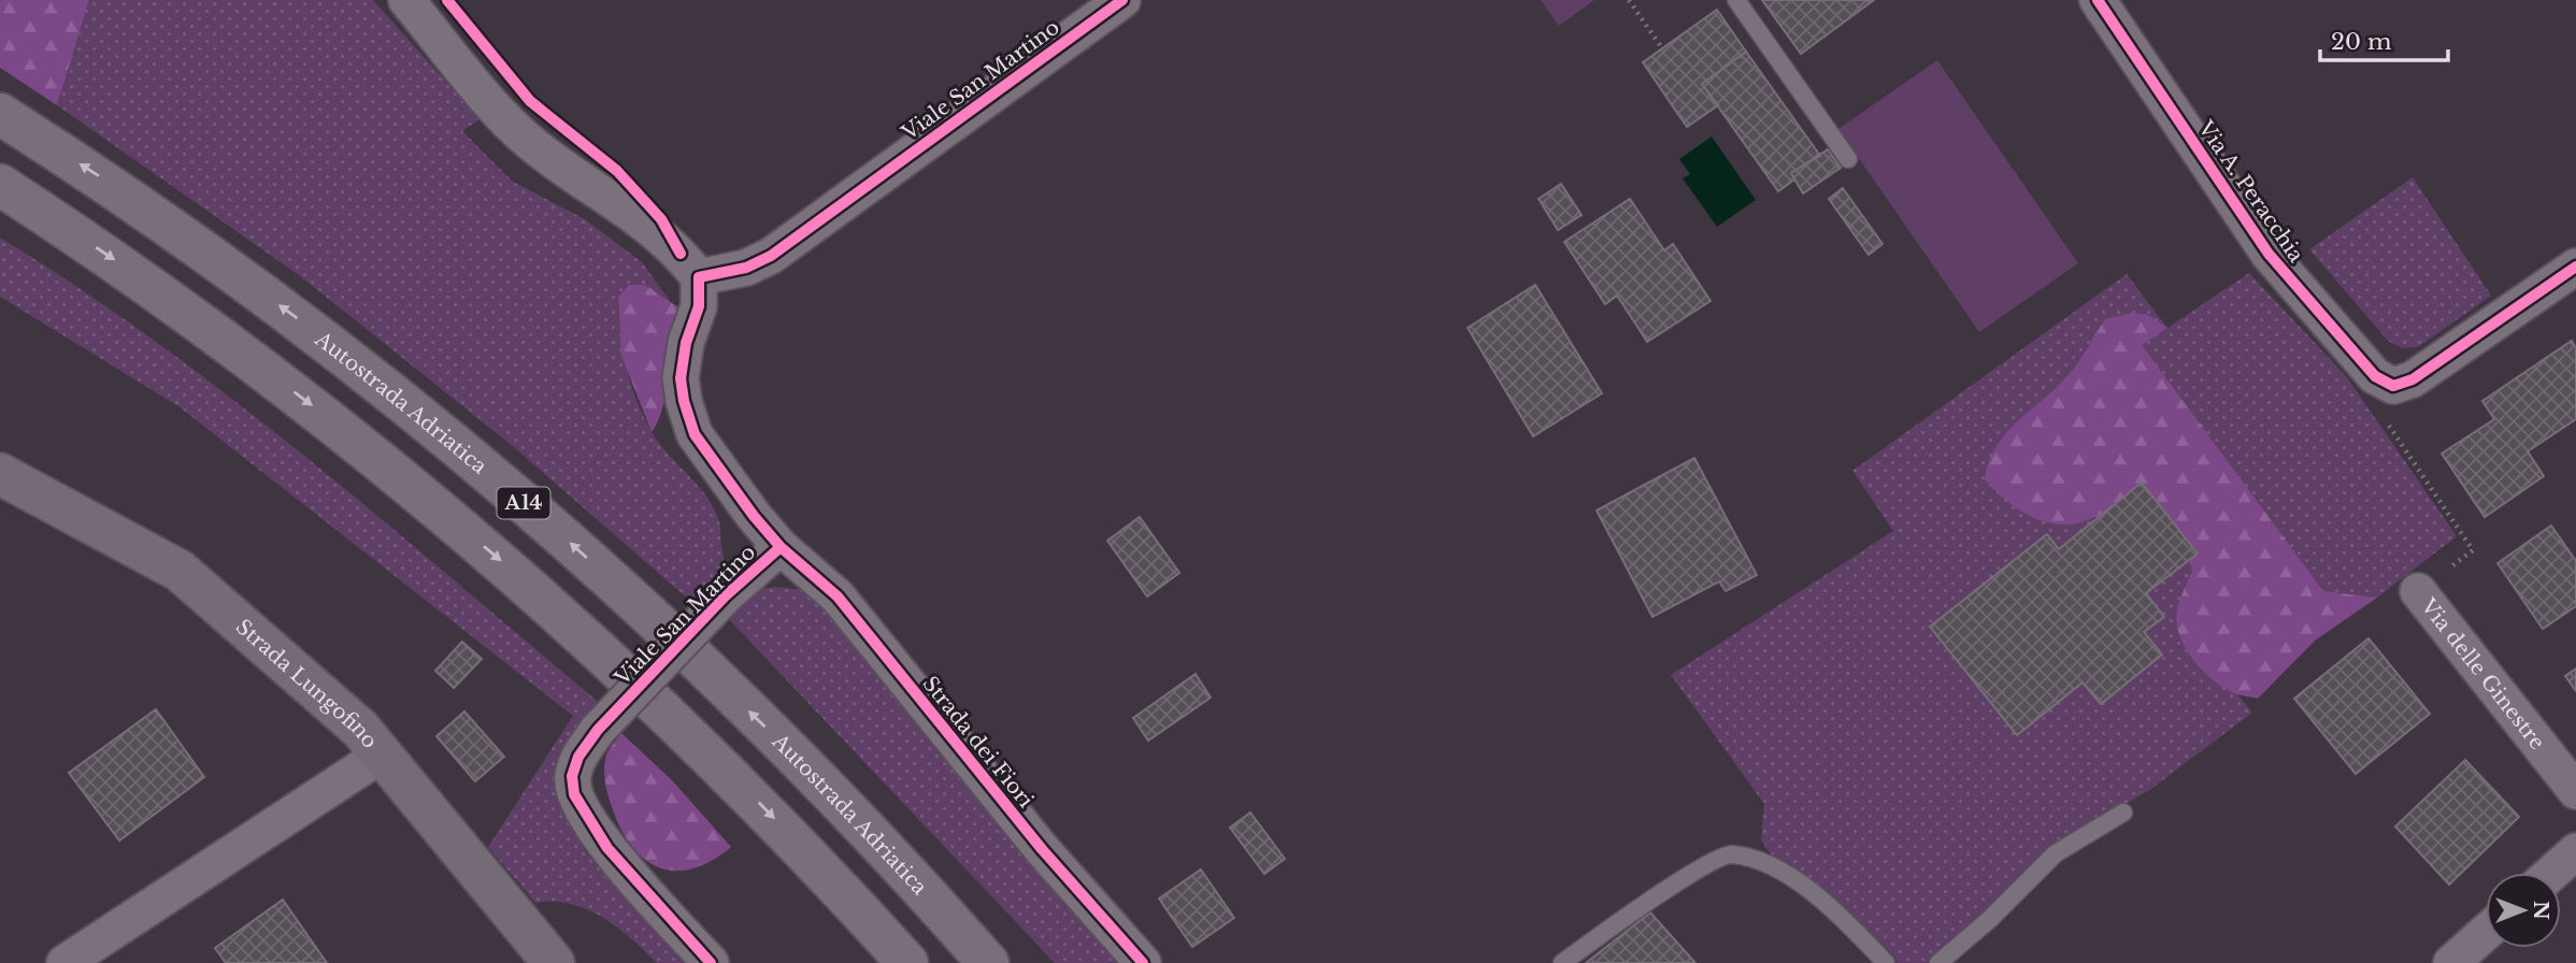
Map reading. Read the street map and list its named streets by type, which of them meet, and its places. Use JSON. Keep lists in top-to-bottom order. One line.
{"streets":{"highway":["Autostrada Adriatica","A14"],"main road":["Strada Lungofino"],"street":["Viale San Martino","Via A. Peracchia","Via delle Ginestre","Strada dei Fiori"]},"crossings":[["Viale San Martino","Strada dei Fiori"]],"scale_bar":"20 m","north":"right"}
